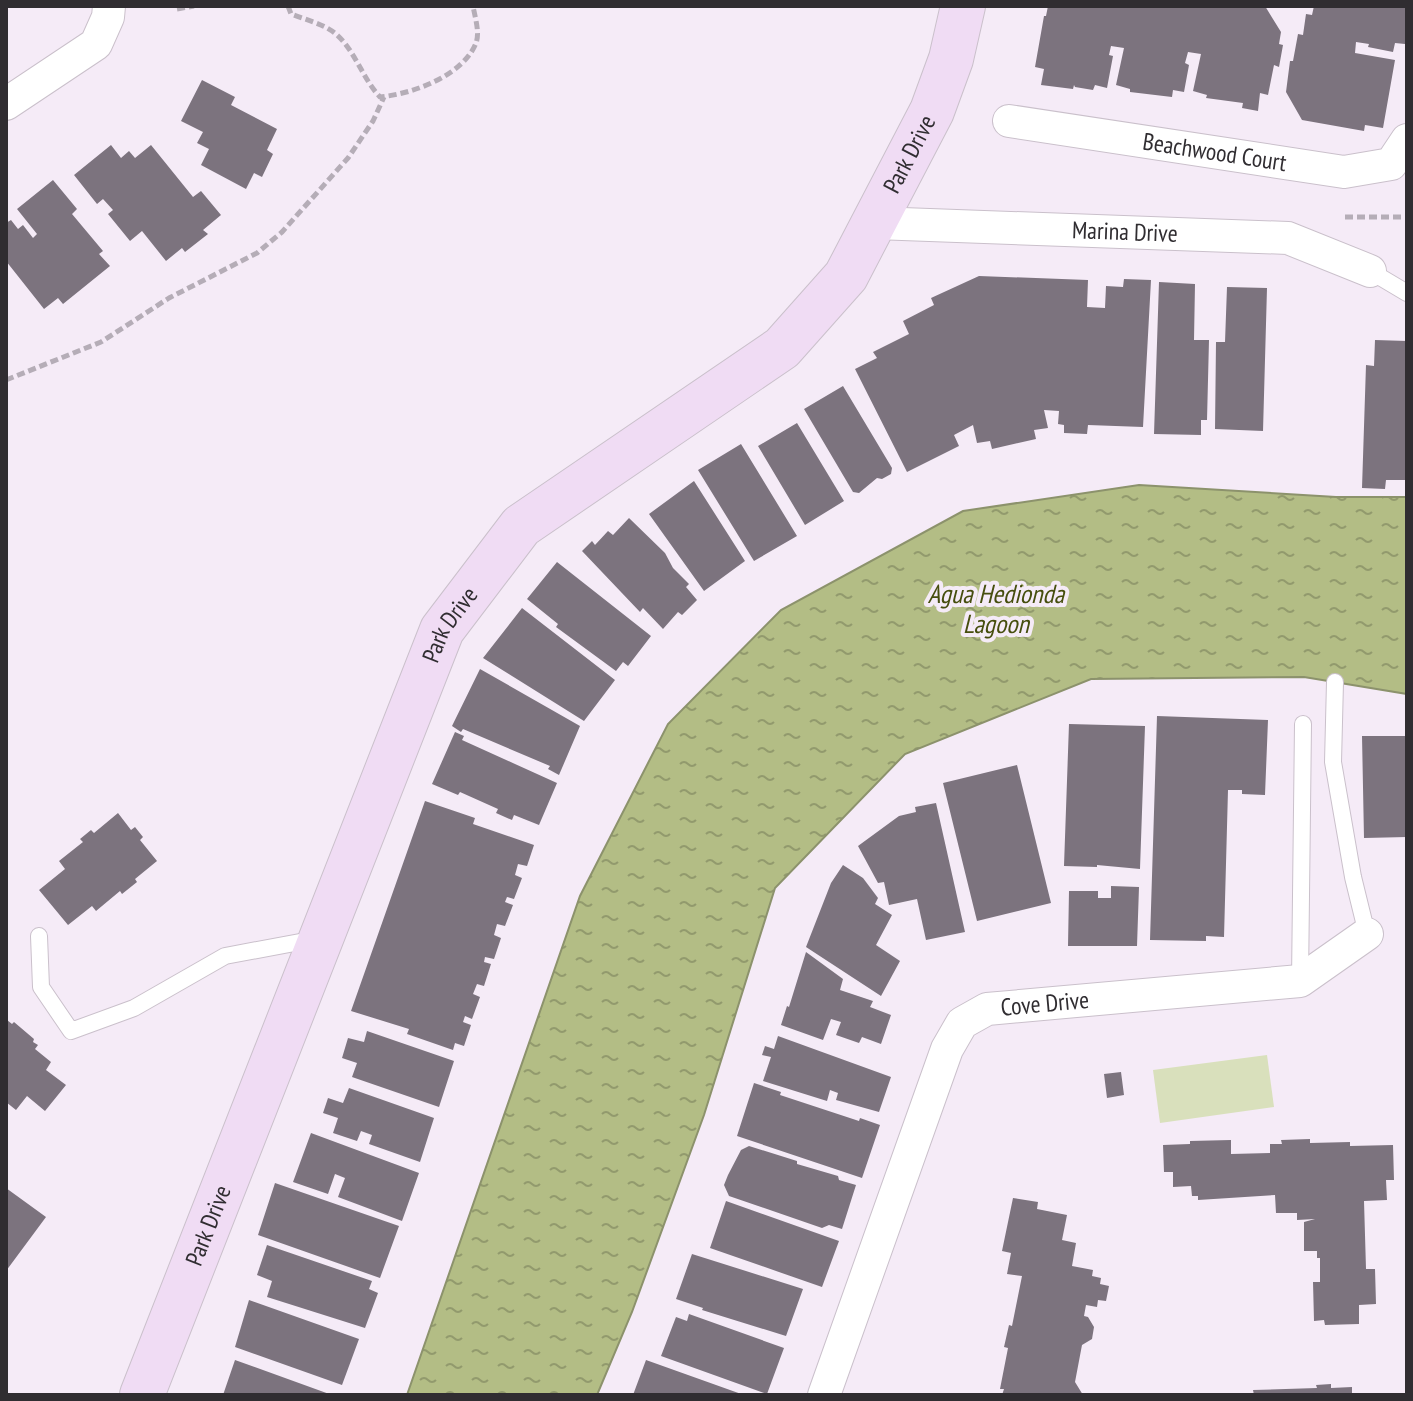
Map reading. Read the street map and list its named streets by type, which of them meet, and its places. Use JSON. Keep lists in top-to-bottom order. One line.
{"streets":{"street":["Beachwood Court","Park Drive","Marina Drive","Cove Drive"]},"crossings":[["Park Drive","Marina Drive"]],"water":["Agua Hedionda Lagoon"]}
